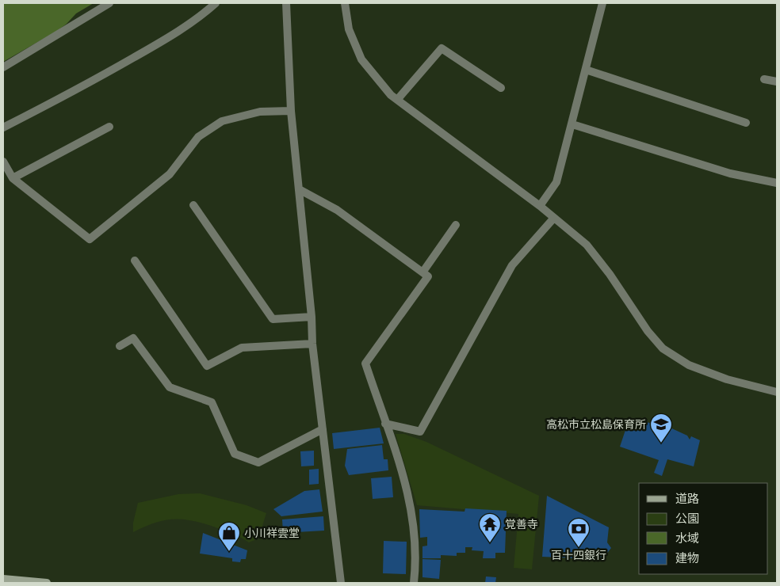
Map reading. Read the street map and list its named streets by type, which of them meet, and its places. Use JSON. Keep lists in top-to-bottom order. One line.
{"places":{"school or university":["高松市立松島保育所"],"temple":["覚善寺"],"bank":["百十四銀行"],"shop":["小川祥雲堂"]},"legend":["道路","公園","水域","建物"]}
